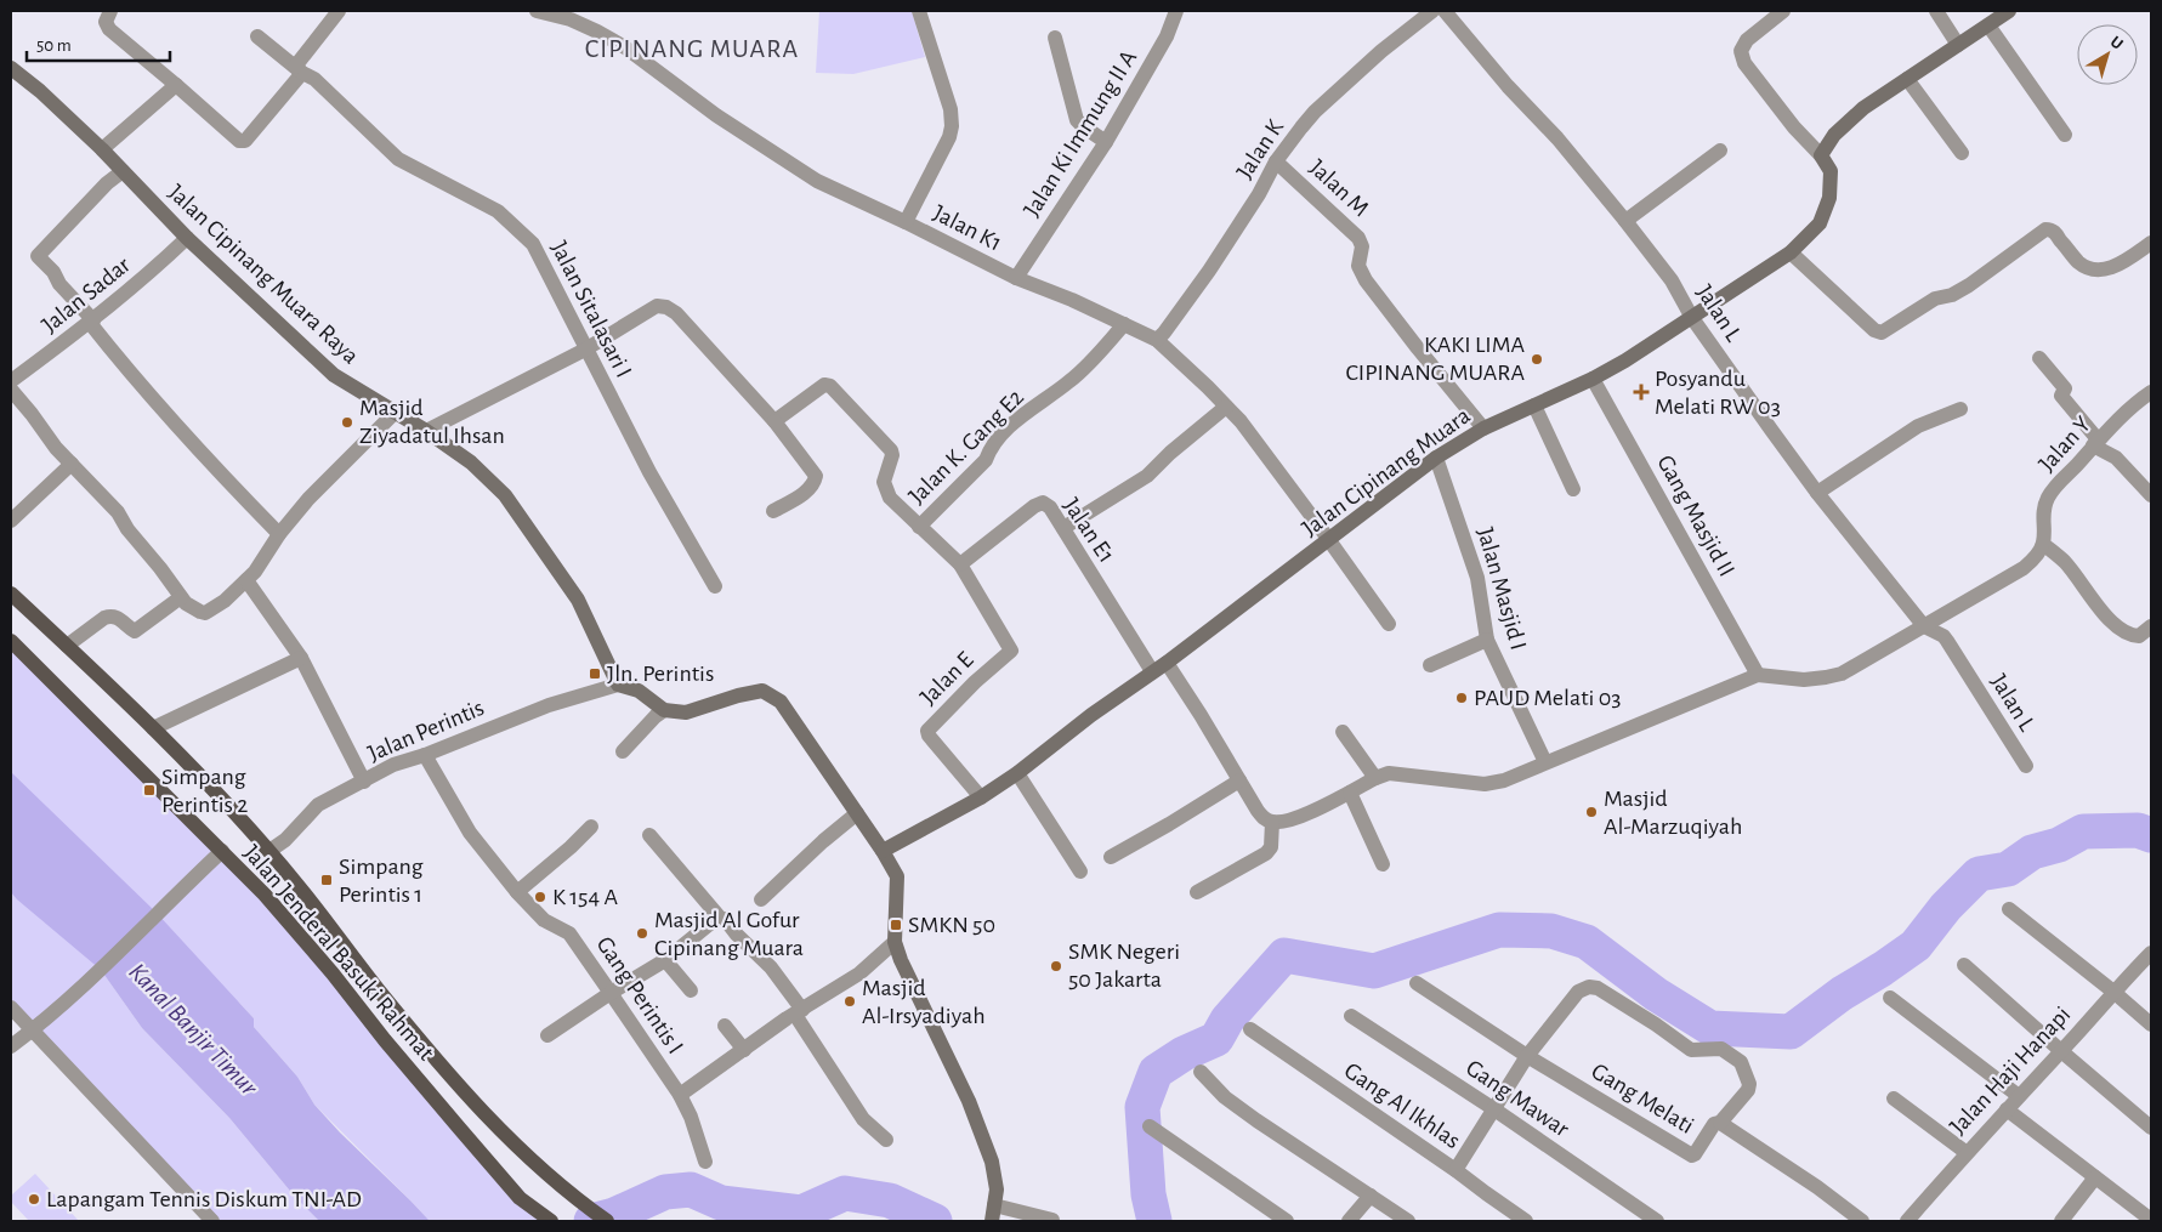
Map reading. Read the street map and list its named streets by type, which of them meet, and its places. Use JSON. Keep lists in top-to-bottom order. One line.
{"streets":{"main road":["Jalan Jenderal Basuki Rahmat"],"street":["Jalan Ki Immung II A","Jalan K","Jalan M","Jalan K1","Jalan Cipinang Muara Raya","Jalan Sadar","Jalan Sitalasari I","Jalan L","Jalan Y","Jalan K. Gang E2","Jalan Cipinang Muara","Gang Masjid II","Jalan E1","Jalan Masjid I","Jalan E","Jalan Perintis","Gang Perintis I","Jalan Haji Hanapi","Gang Mawar","Gang Melati","Gang Al Ikhlas"]},"crossings":[["Jalan Ki Immung II A","Jalan K1"],["Jalan K","Jalan M"],["Jalan K","Jalan K1"],["Jalan K","Jalan L"],["Jalan M","Jalan Cipinang Muara"],["Jalan K1","Jalan K. Gang E2"],["Jalan K1","Jalan Cipinang Muara"],["Jalan Cipinang Muara Raya","Jalan Sadar"],["Jalan Cipinang Muara Raya","Jalan Perintis"],["Jalan L","Jalan Cipinang Muara"],["Jalan Cipinang Muara","Gang Masjid II"],["Jalan Cipinang Muara","Jalan E1"],["Jalan Cipinang Muara","Jalan Masjid I"],["Jalan Cipinang Muara","Jalan E"],["Jalan E1","Jalan E"],["Jalan Perintis","Jalan Jenderal Basuki Rahmat"],["Jalan Perintis","Gang Perintis I"]],"districts":["CIPINANG MUARA"],"water":["Kanal Banjir Timur"],"places":{"other":["KAKI LIMA CIPINANG MUARA","Masjid Ziyadatul Ihsan","PAUD Melati 03","Masjid Al-Marzuqiyah","K 154 A","Masjid Al Gofur Cipinang Muara","SMK Negeri 50 Jakarta","Masjid Al-Irsyadiyah","Lapangam Tennis Diskum TNI-AD"],"health":["Posyandu Melati RW 03"],"transit":["Jln. Perintis","Simpang Perintis 2","Simpang Perintis 1","SMKN 50"]},"scale_bar":"50 m","north":"top right"}
